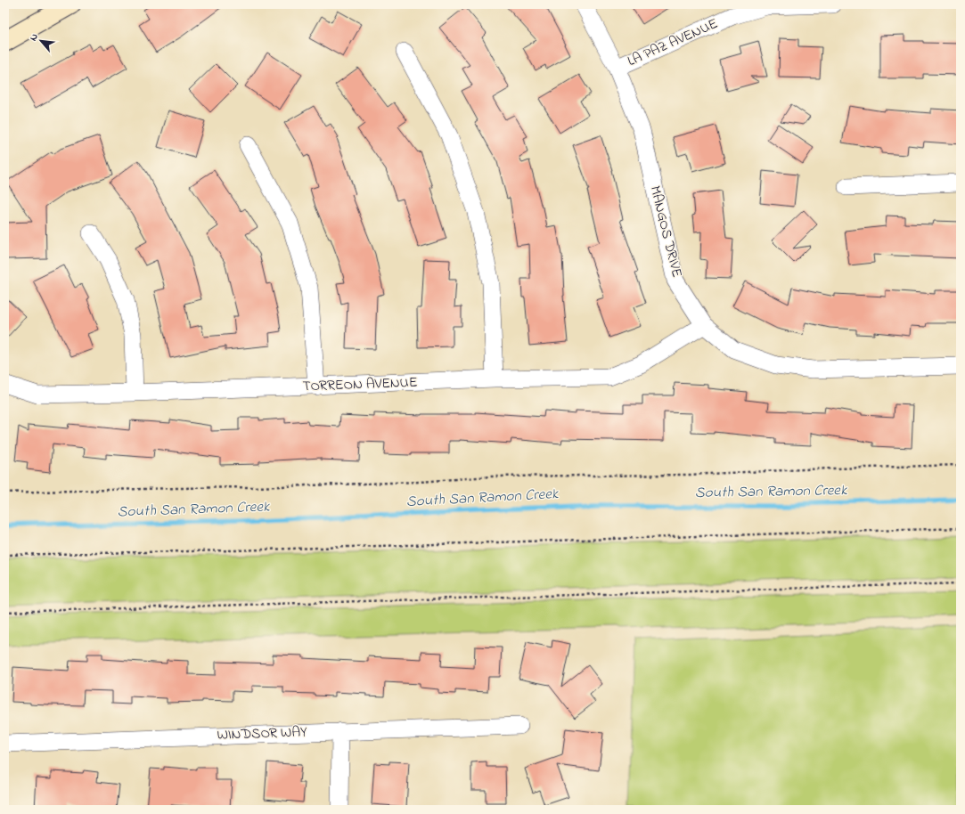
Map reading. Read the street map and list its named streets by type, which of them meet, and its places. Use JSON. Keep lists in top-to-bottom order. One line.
{"streets":{"street":["LA PAZ AVENUE","MANGOS DRIVE","TORREON AVENUE","WINDSOR WAY"]},"crossings":[["LA PAZ AVENUE","MANGOS DRIVE"],["MANGOS DRIVE","TORREON AVENUE"]],"water":["South San Ramon Creek"],"north":"top left"}
